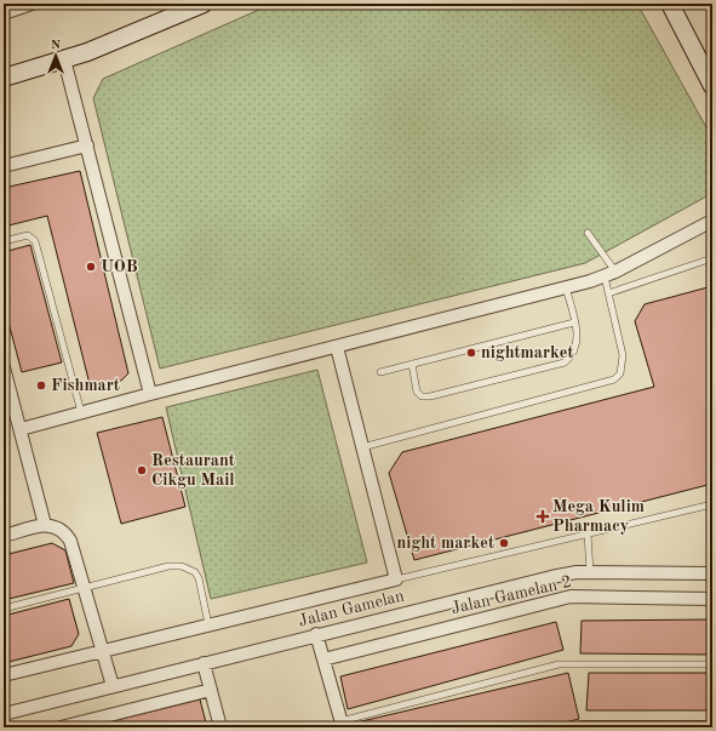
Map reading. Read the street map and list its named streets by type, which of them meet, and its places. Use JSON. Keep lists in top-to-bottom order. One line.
{"streets":{"street":["Jalan Gamelan 2","Jalan Gamelan"]},"places":{"other":["UOB","nightmarket","Fishmart","Restaurant Cikgu Mail","night market"],"health":["Mega Kulim Pharmacy"]},"north":"top"}
